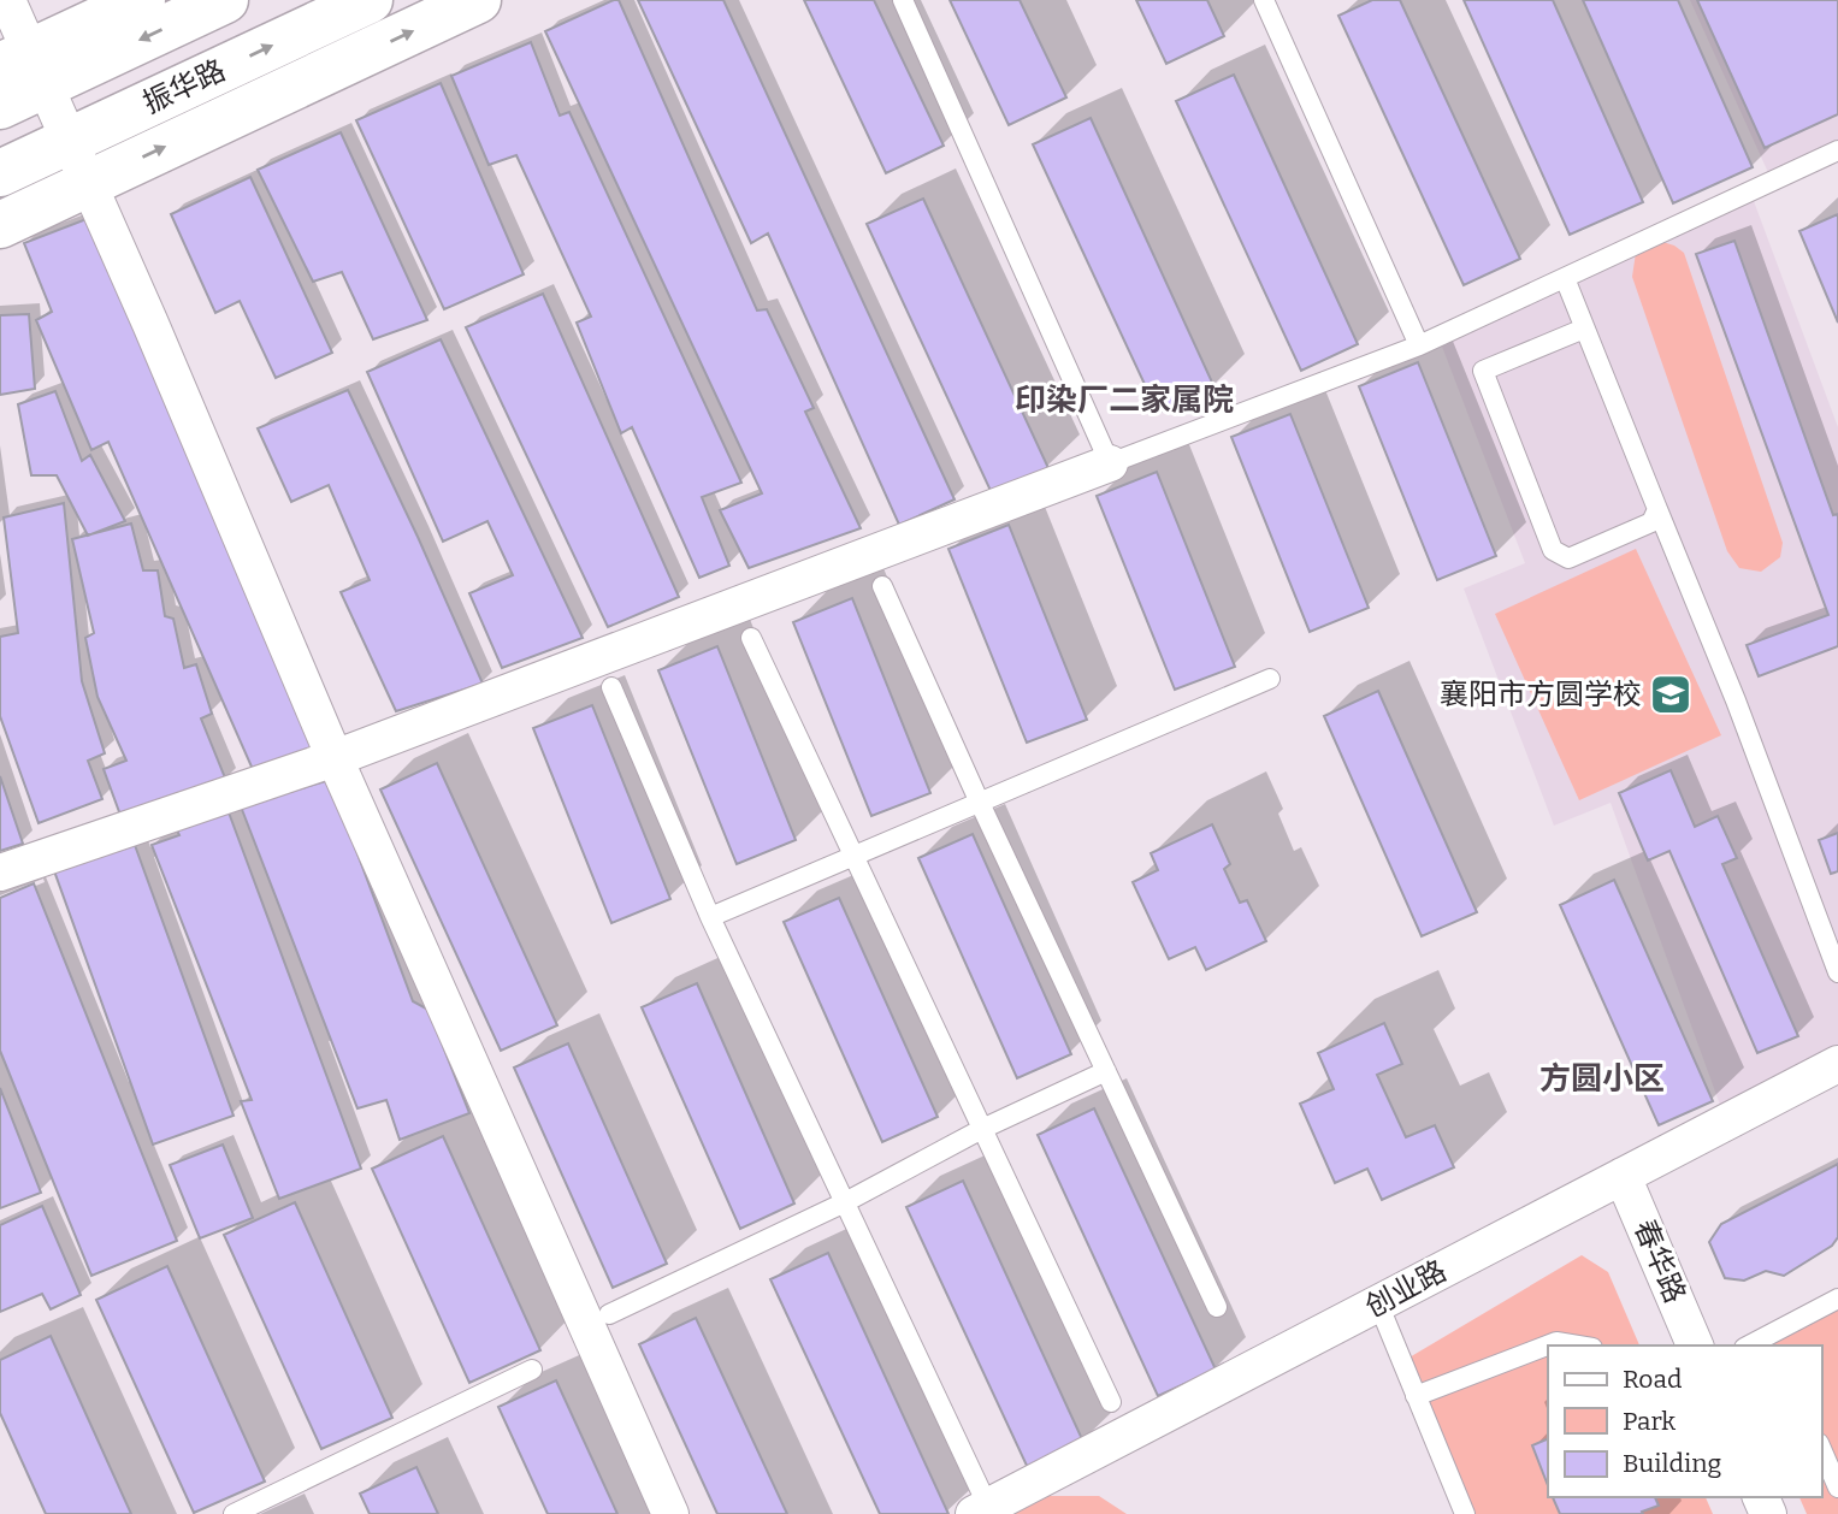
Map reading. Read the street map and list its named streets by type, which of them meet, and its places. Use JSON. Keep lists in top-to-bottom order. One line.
{"streets":{"main road":["振华路"],"street":["春华路","创业路"]},"crossings":[["春华路","创业路"]],"districts":["印染厂二家属院","方圆小区"],"places":{"school or university":["襄阳市方圆学校"]},"legend":["Road","Park","Building"]}
